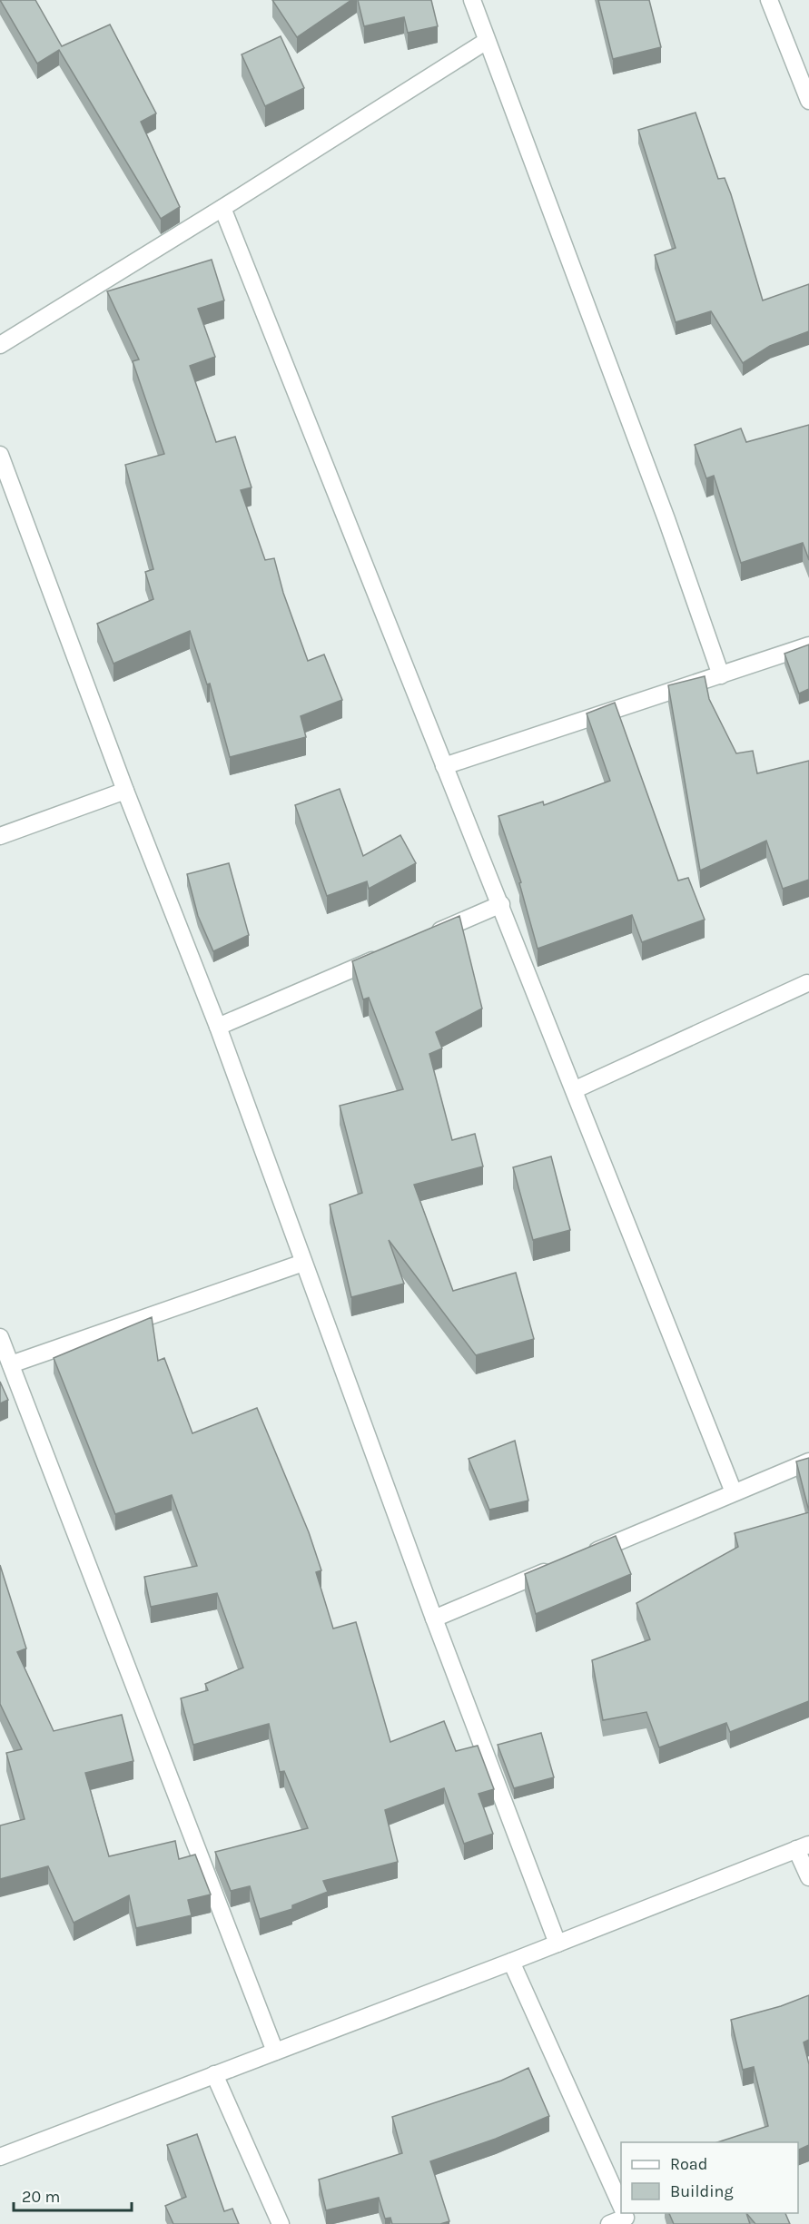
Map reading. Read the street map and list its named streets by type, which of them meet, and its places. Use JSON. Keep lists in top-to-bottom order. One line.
{"legend":["Road","Building"],"scale_bar":"20 m"}
